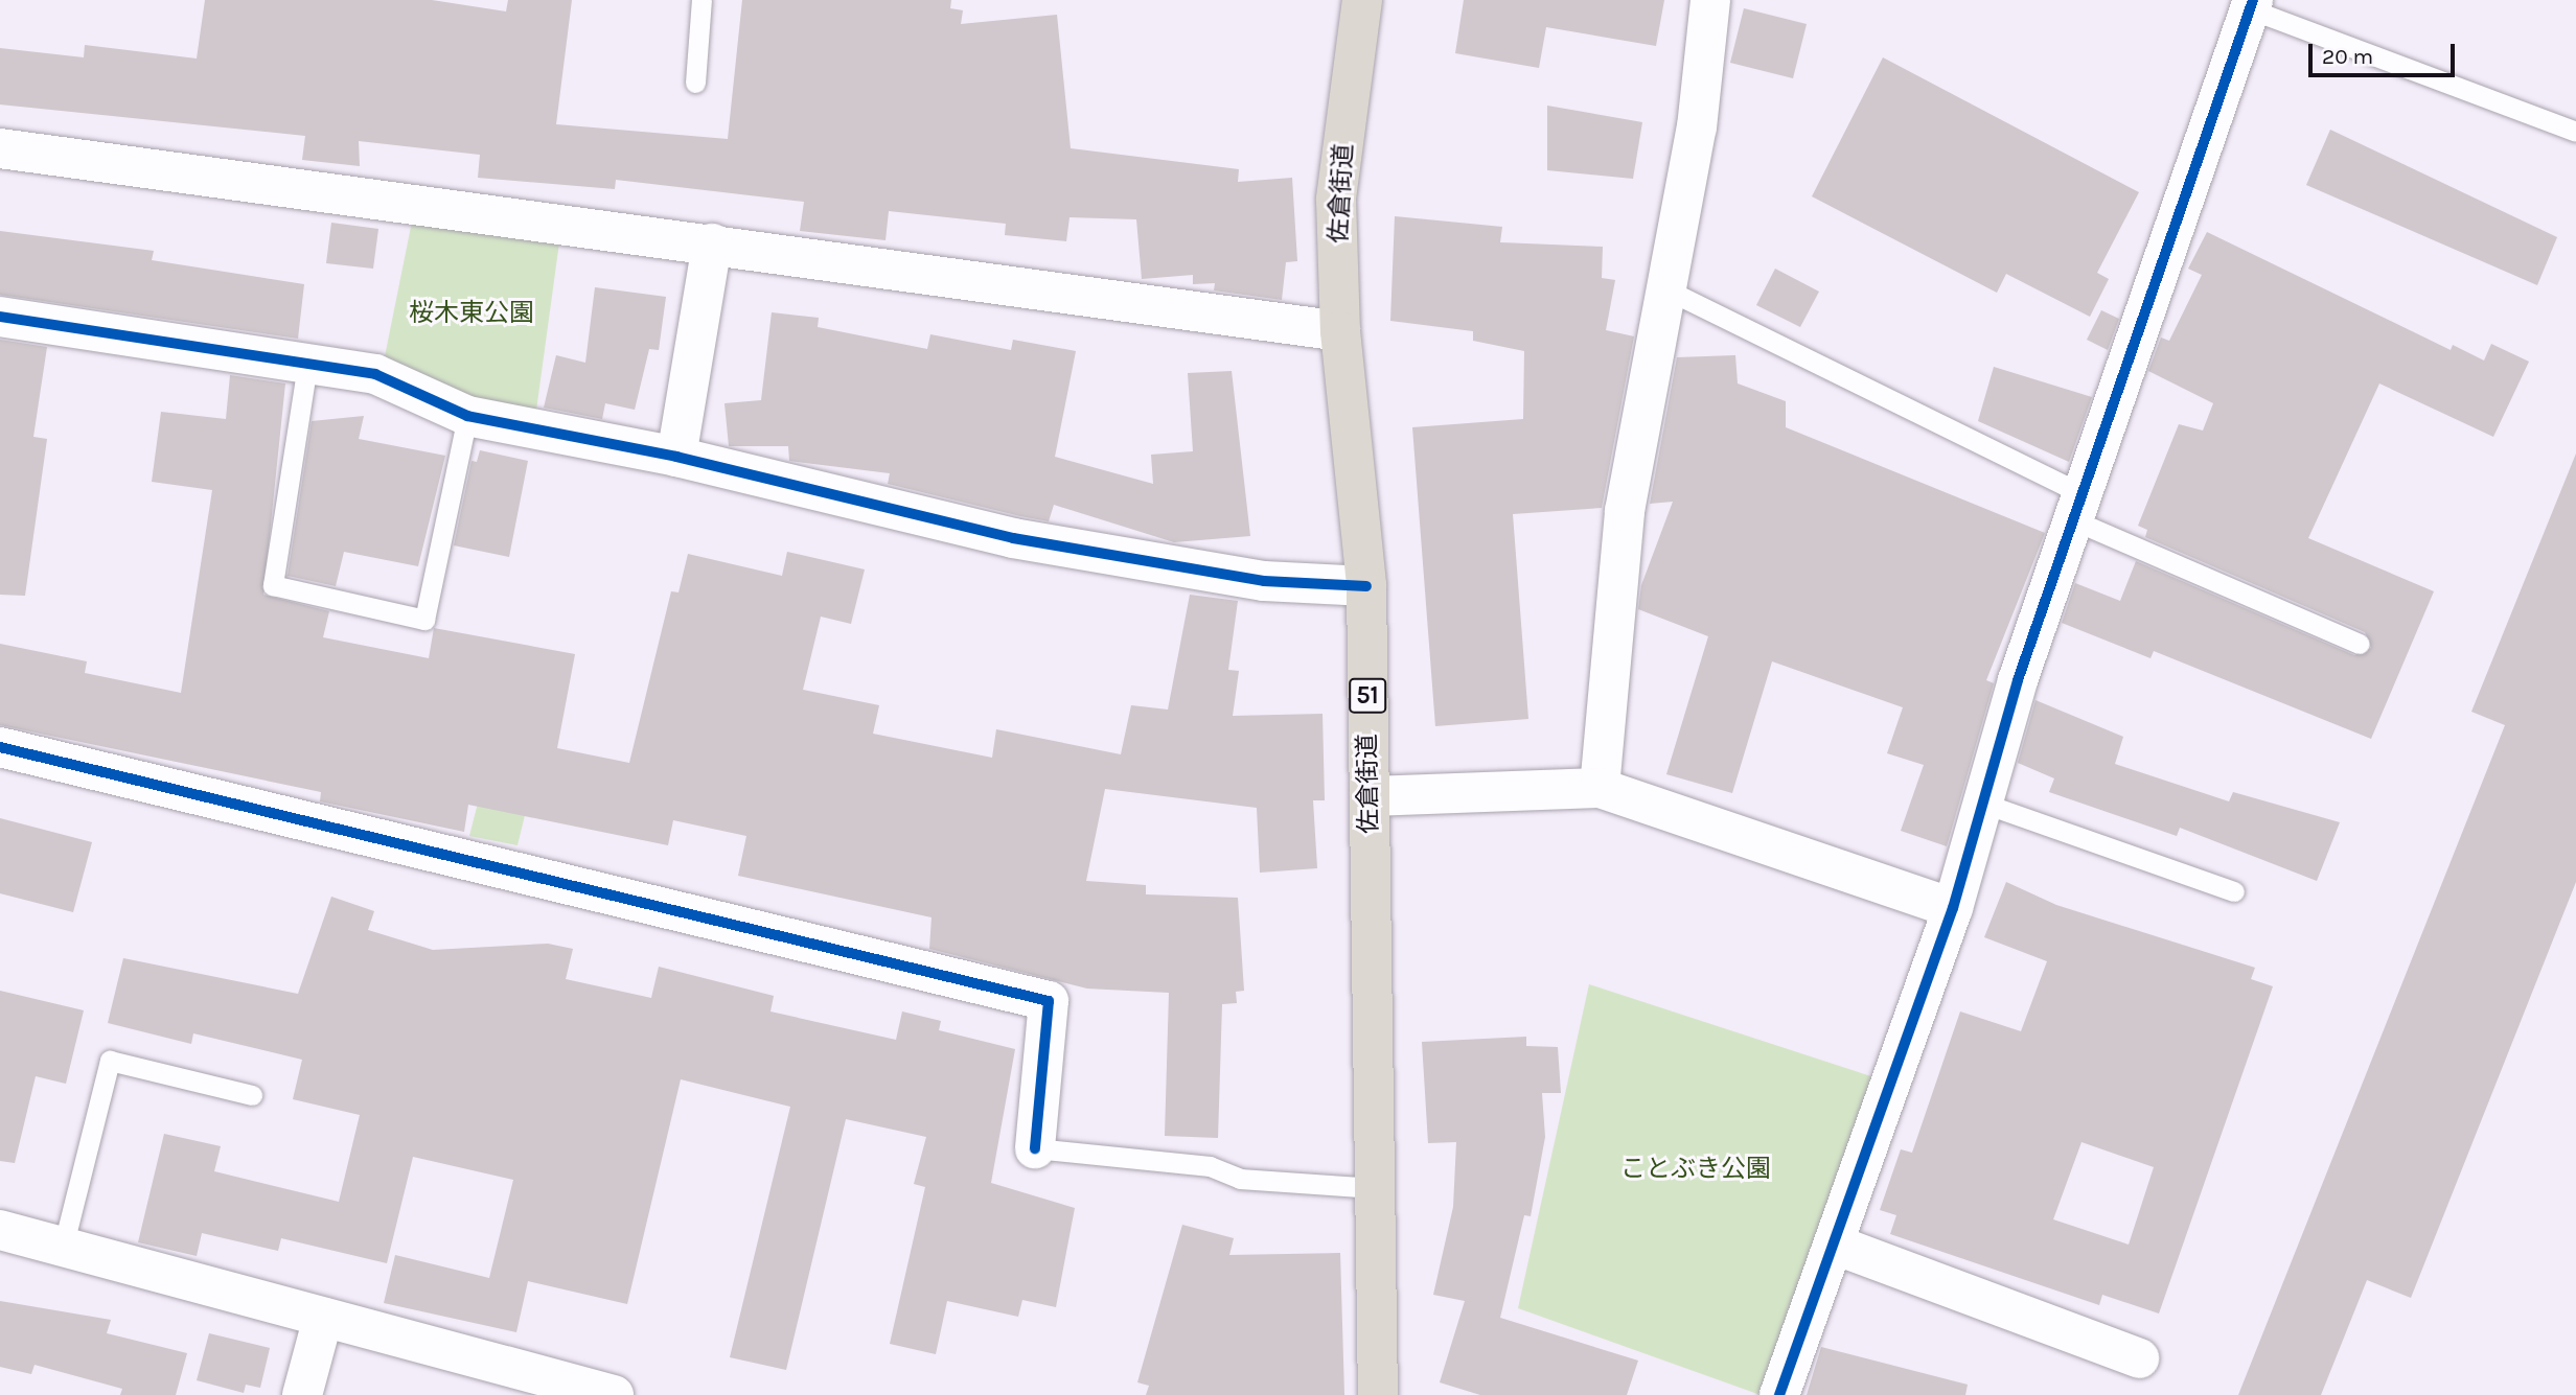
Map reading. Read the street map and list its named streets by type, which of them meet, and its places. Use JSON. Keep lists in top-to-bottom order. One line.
{"streets":{"highway":["佐倉街道","51"]},"parks":["桜木東公園","ことぶき公園"],"scale_bar":"20 m"}
